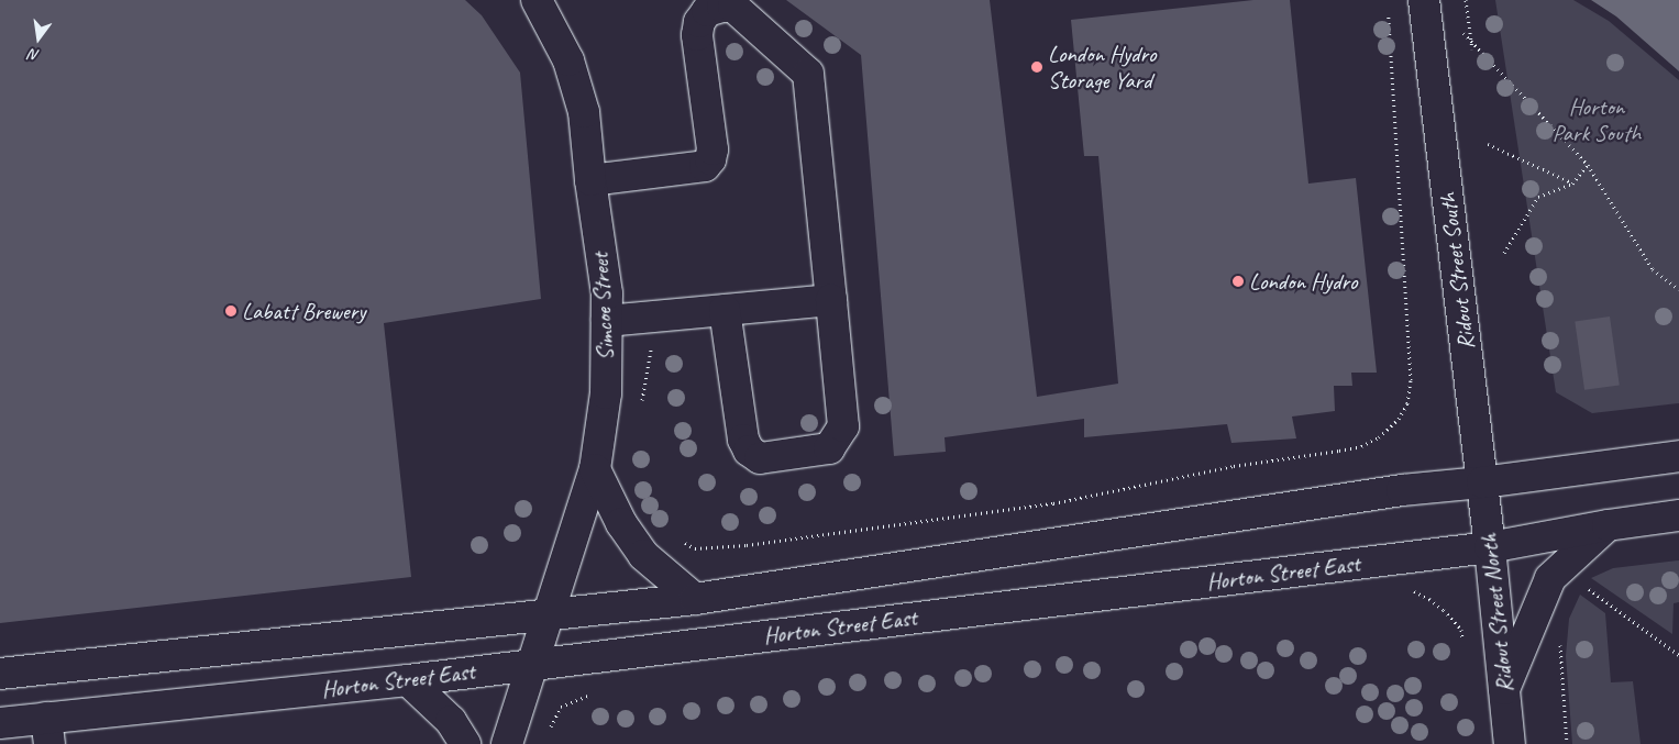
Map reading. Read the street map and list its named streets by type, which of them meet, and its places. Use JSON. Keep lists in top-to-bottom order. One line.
{"streets":{"main road":["Ridout Street South","Simcoe Street","Horton Street East","Ridout Street North"]},"crossings":[["Ridout Street South","Horton Street East"],["Ridout Street South","Ridout Street North"],["Simcoe Street","Horton Street East"],["Horton Street East","Ridout Street North"]],"parks":["Horton Park South"],"places":["London Hydro Storage Yard","London Hydro","Labatt Brewery"],"north":"bottom"}
